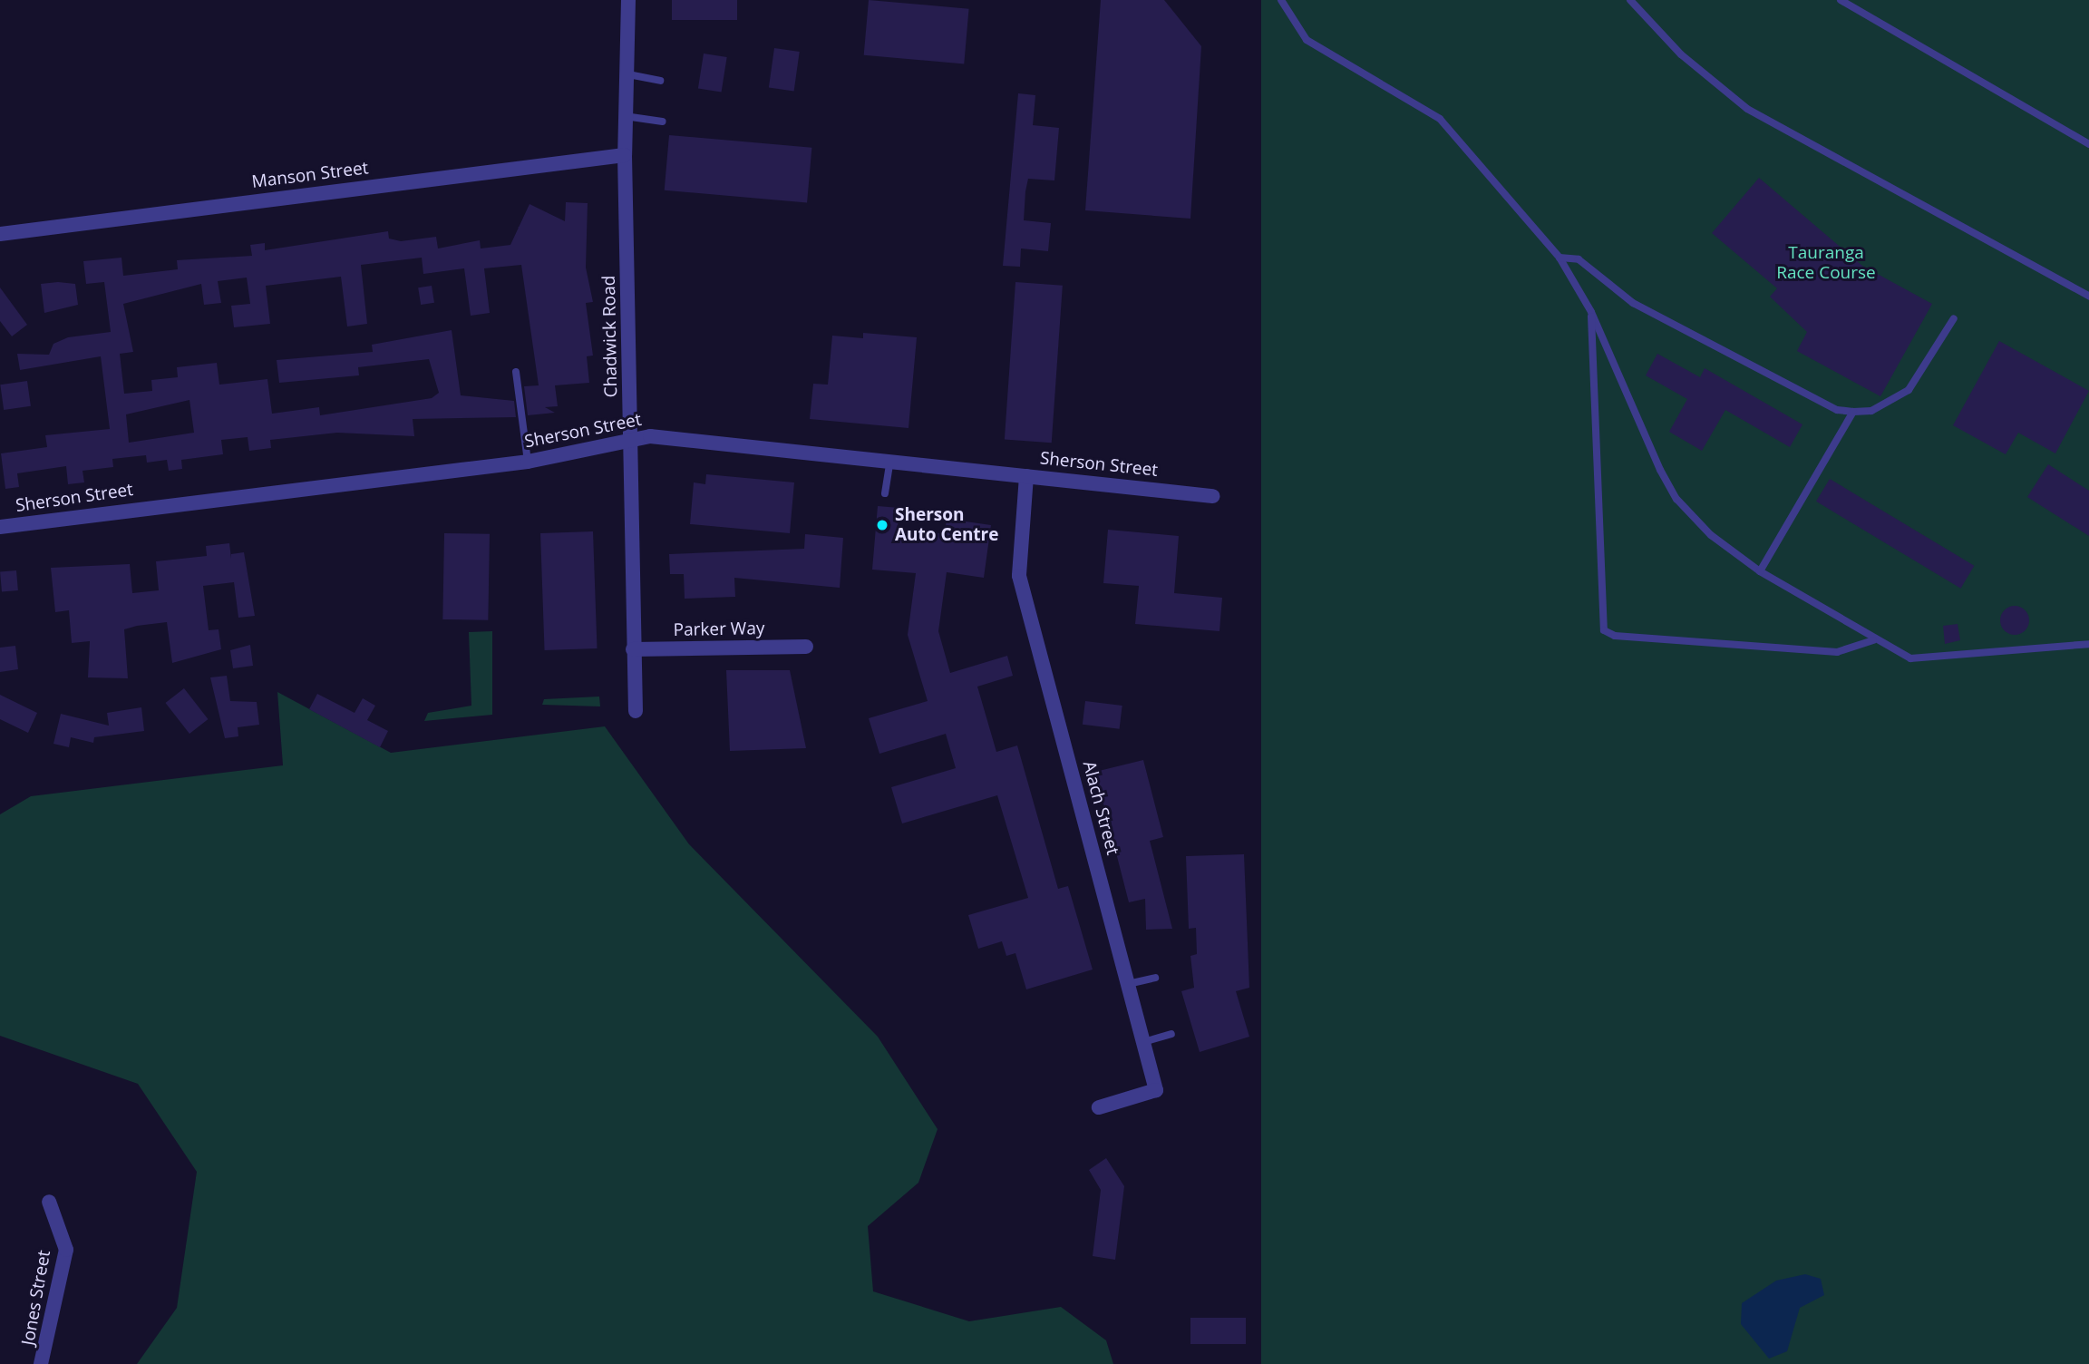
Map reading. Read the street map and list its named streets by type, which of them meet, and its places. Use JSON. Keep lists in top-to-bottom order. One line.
{"streets":{"street":["Manson Street","Chadwick Road","Sherson Street","Parker Way","Alach Street","Jones Street"]},"crossings":[["Manson Street","Chadwick Road"],["Chadwick Road","Sherson Street"],["Chadwick Road","Parker Way"],["Sherson Street","Alach Street"]],"parks":["Tauranga Race Course"],"places":["Sherson Auto Centre"]}
